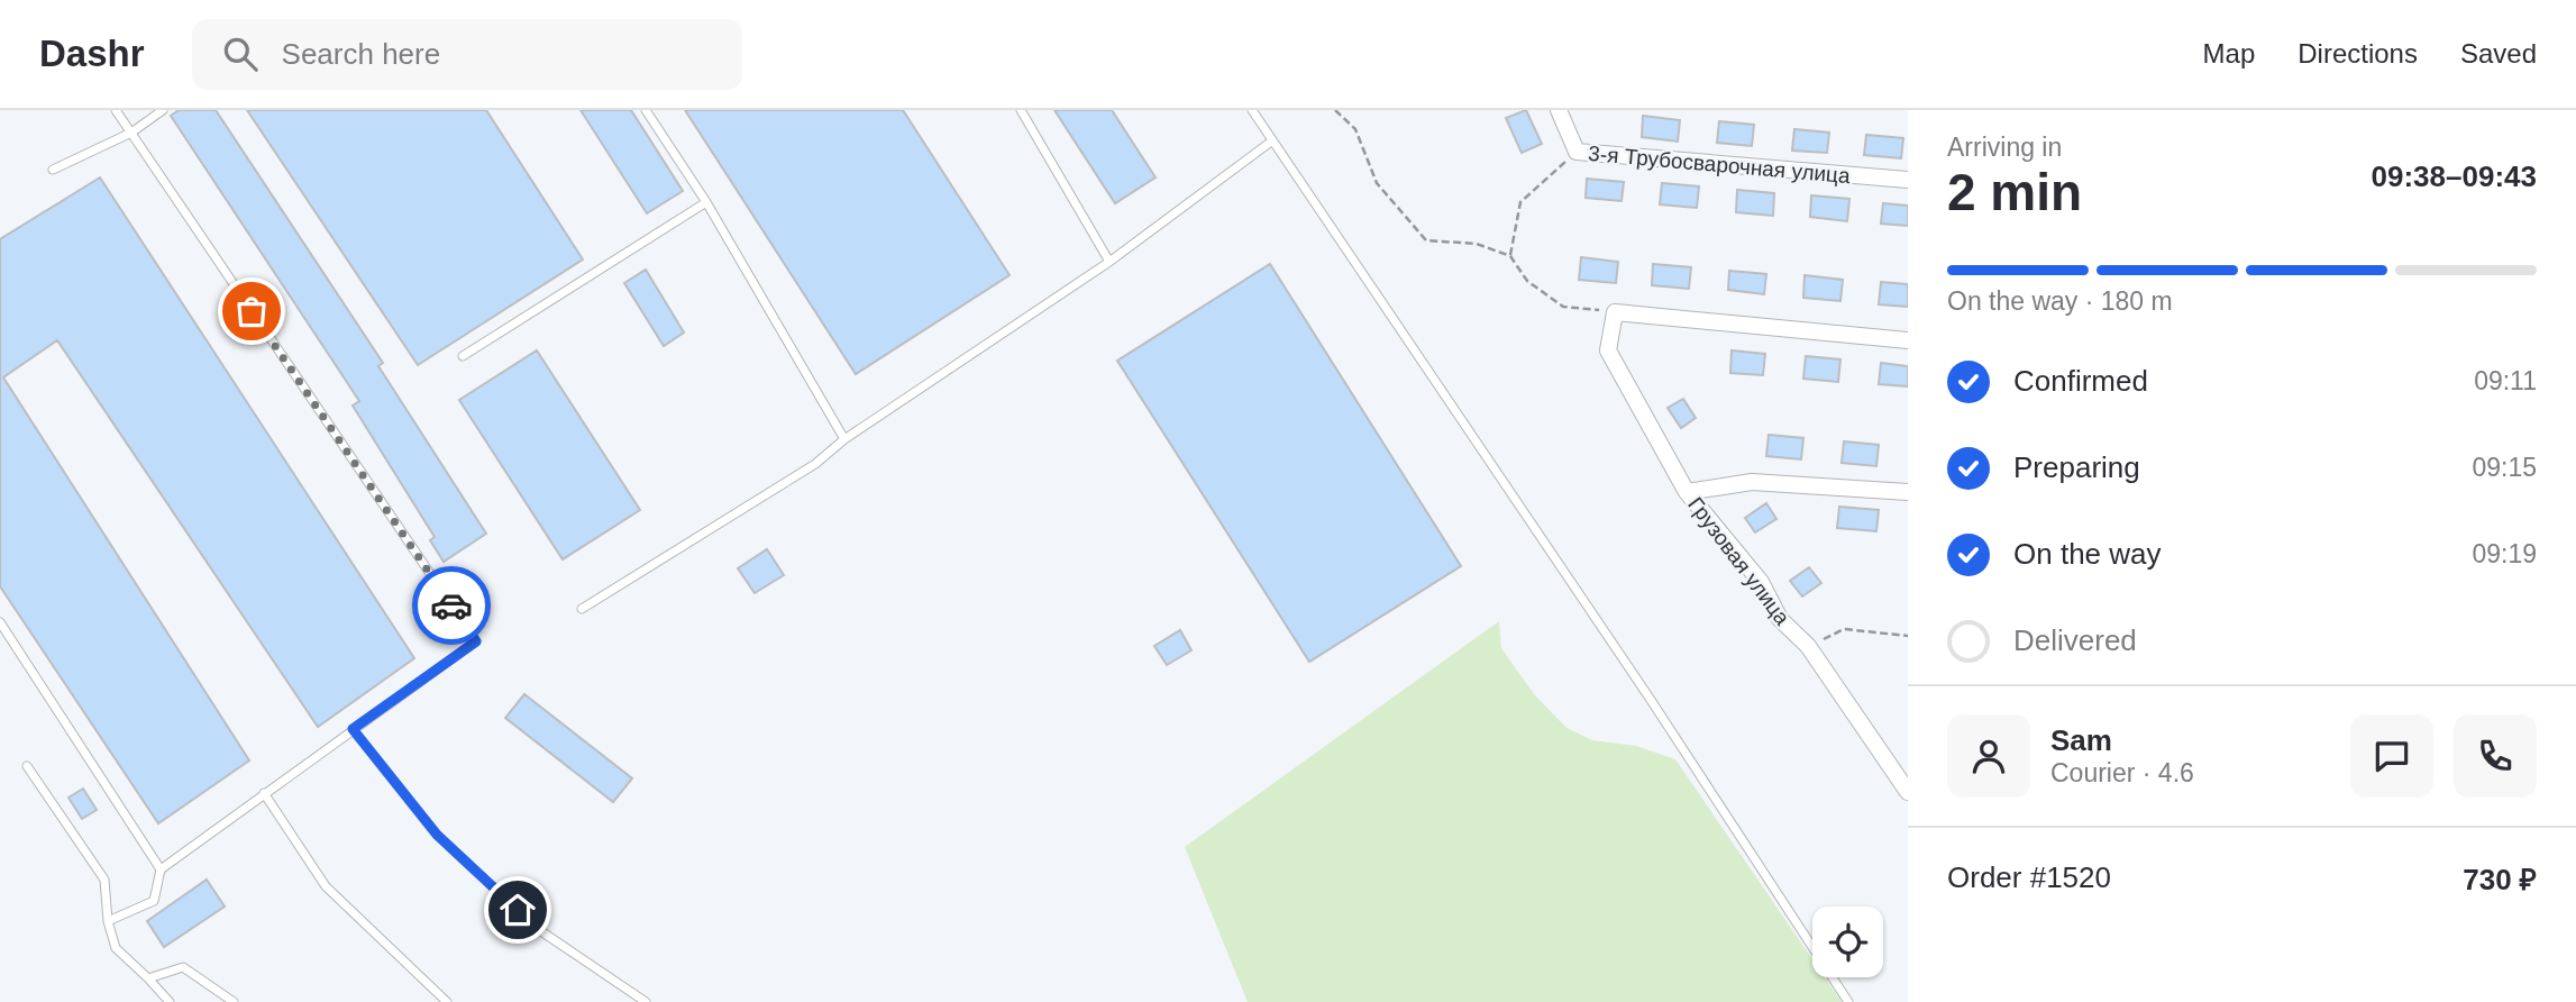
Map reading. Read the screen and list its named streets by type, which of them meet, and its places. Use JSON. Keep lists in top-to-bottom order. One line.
{"streets":{"street":["3-я Трубосварочная улица","Грузовая улица"]},"page":{"header":"Dashr","search":"Search here","nav":["Map","Directions","Saved"],"heading":["2 min","Arriving in","09:38–09:43"],"panel":["Sam","Courier · 4.6","Order #1520","730 ₽"],"bar":"On the way · 180 m","list":[["Confirmed","09:11"],["Preparing","09:15"],["On the way","09:19"],"Delivered"]}}
